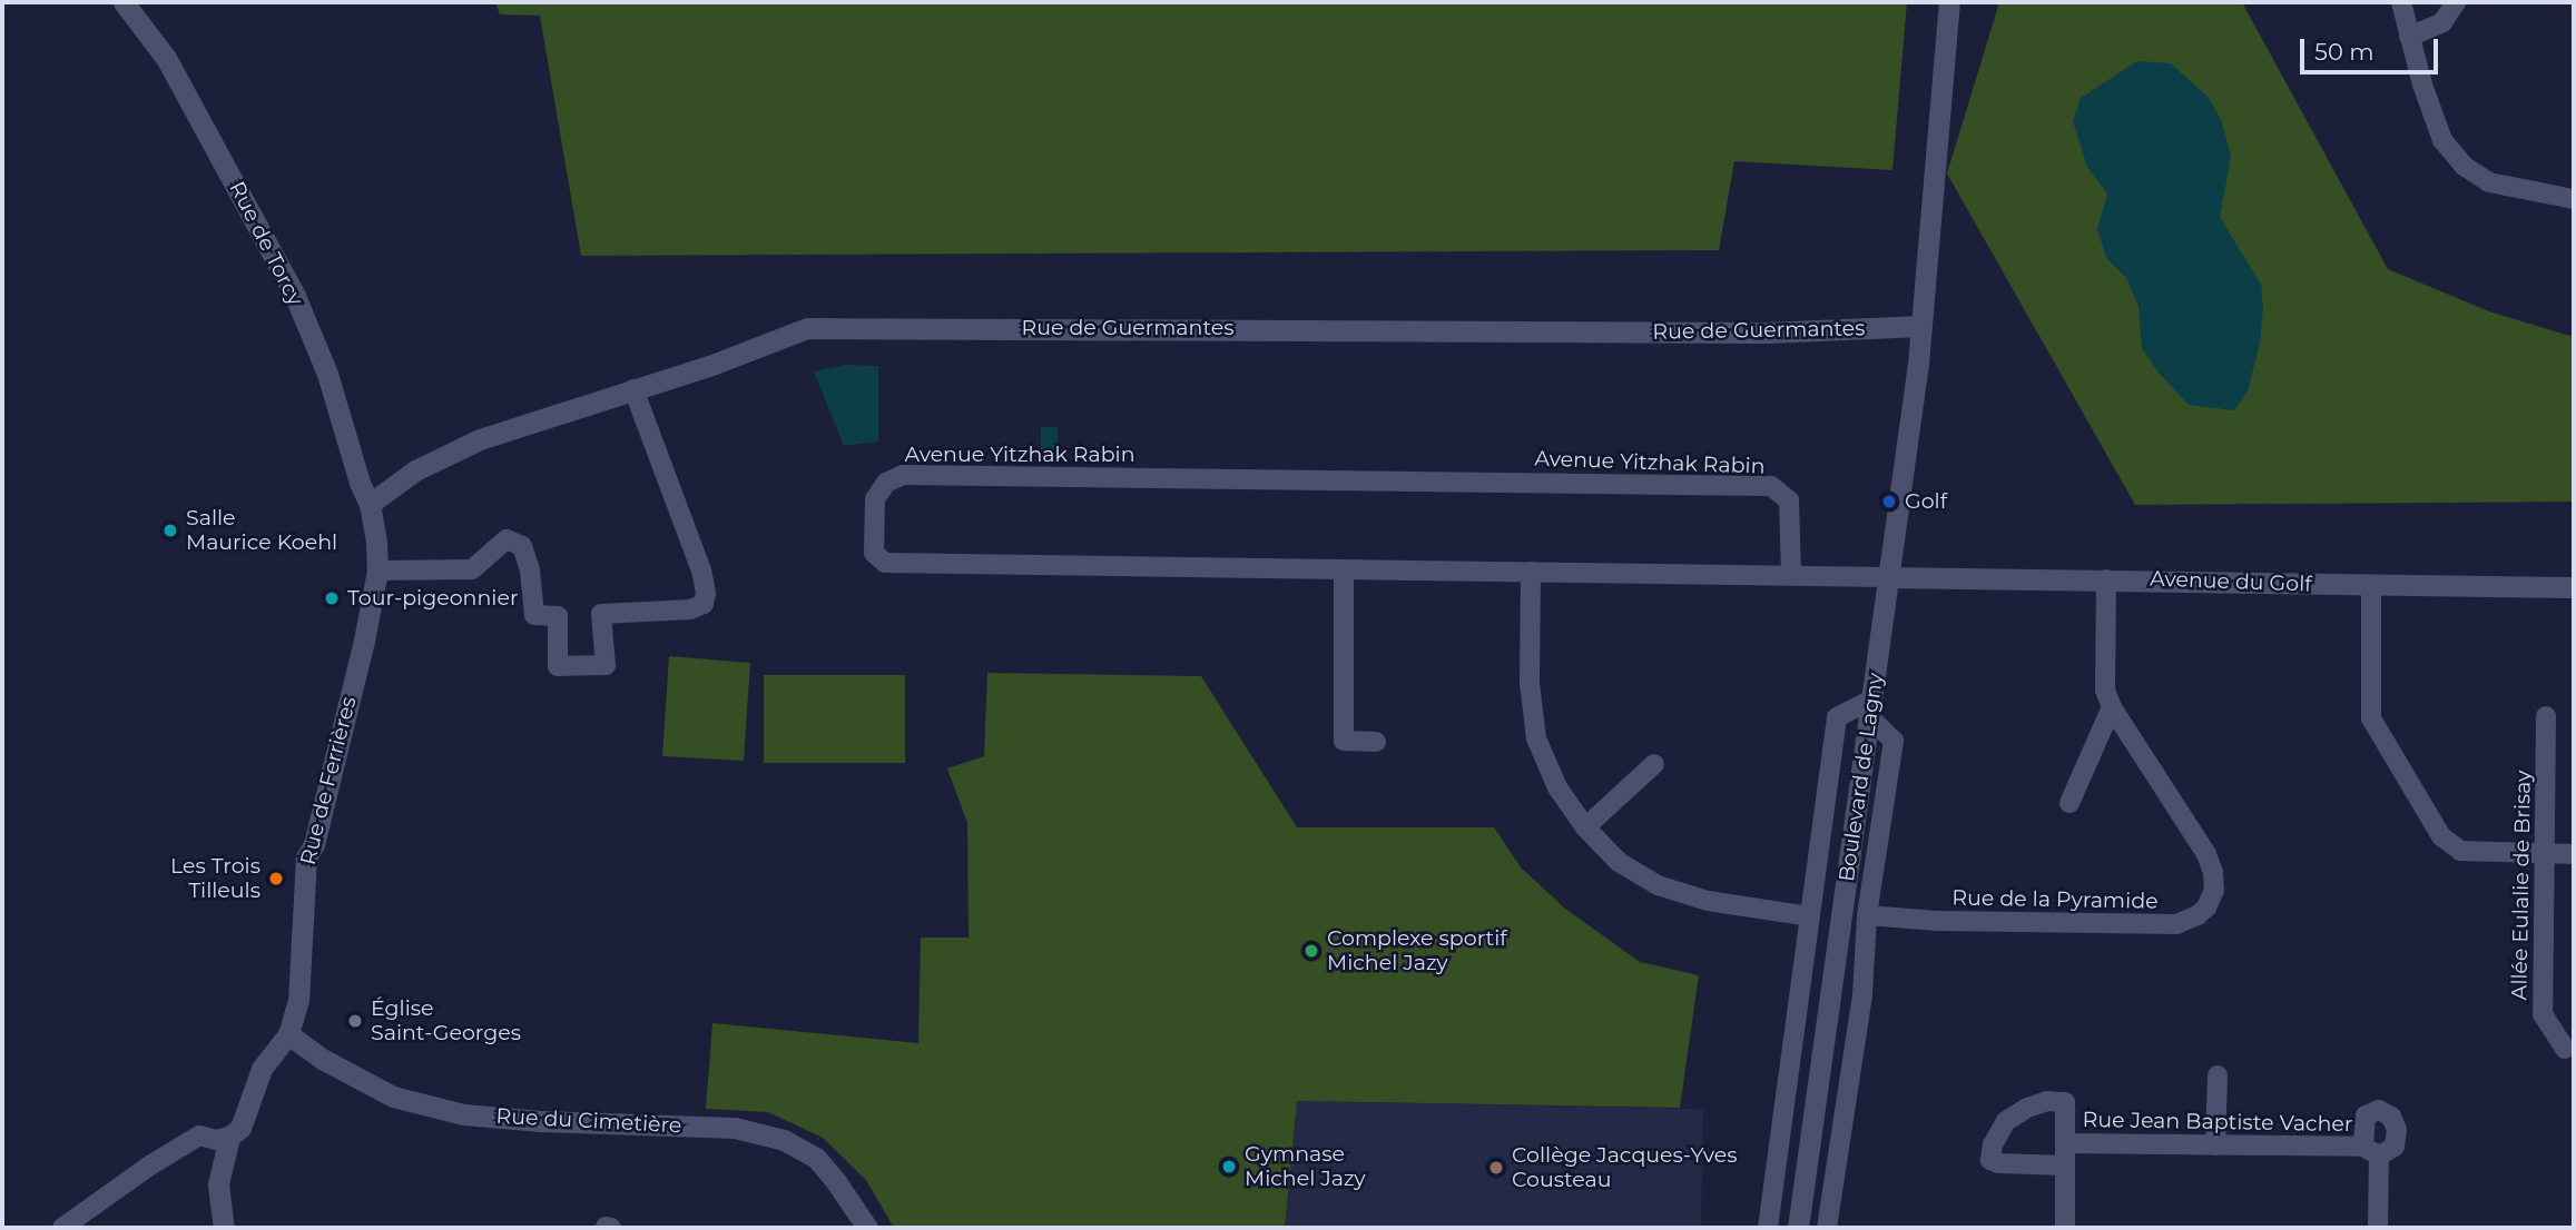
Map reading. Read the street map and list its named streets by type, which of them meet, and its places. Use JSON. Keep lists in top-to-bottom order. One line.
{"streets":{"street":["Rue de Torcy","Rue de Guermantes","Avenue Yitzhak Rabin","Avenue du Golf","Boulevard de Lagny","Rue de Ferrières","Allée Eulalie de Brisay","Rue de la Pyramide","Rue du Cimetière","Rue Jean Baptiste Vacher"]},"crossings":[["Rue de Torcy","Rue de Guermantes"],["Rue de Torcy","Rue de Ferrières"],["Rue de Guermantes","Boulevard de Lagny"],["Rue de Guermantes","Rue de Ferrières"],["Avenue Yitzhak Rabin","Avenue du Golf"],["Avenue Yitzhak Rabin","Boulevard de Lagny"],["Avenue du Golf","Boulevard de Lagny"],["Avenue du Golf","Rue de la Pyramide"],["Rue de Ferrières","Rue du Cimetière"]],"places":["Golf","Salle Maurice Koehl","Tour-pigeonnier","Les Trois Tilleuls","Complexe sportif Michel Jazy","Église Saint-Georges","Gymnase Michel Jazy","Collège Jacques-Yves Cousteau"],"scale_bar":"50 m"}
